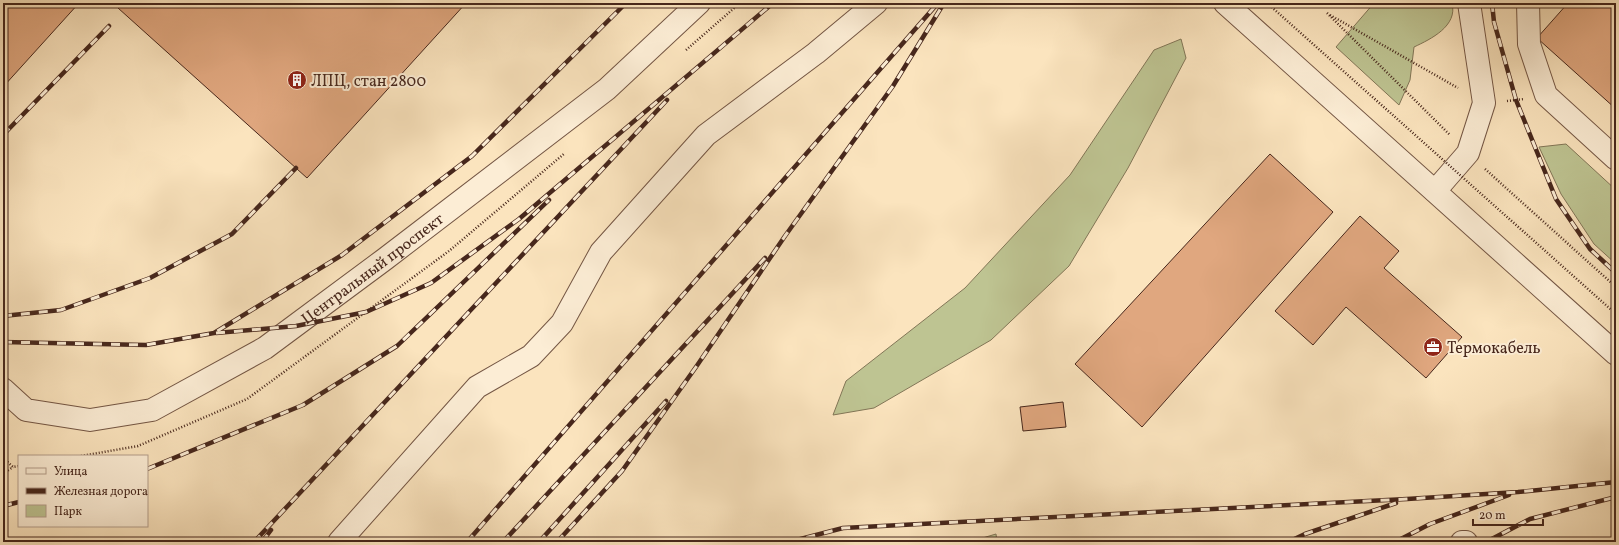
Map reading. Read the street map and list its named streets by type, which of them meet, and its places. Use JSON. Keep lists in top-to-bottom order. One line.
{"streets":{"street":["Центральный проспект"]},"places":{"building":["ЛПЦ, стан 2800"],"office":["Термокабель"]},"legend":["Улица","Железная дорога","Парк"],"scale_bar":"20 m"}
